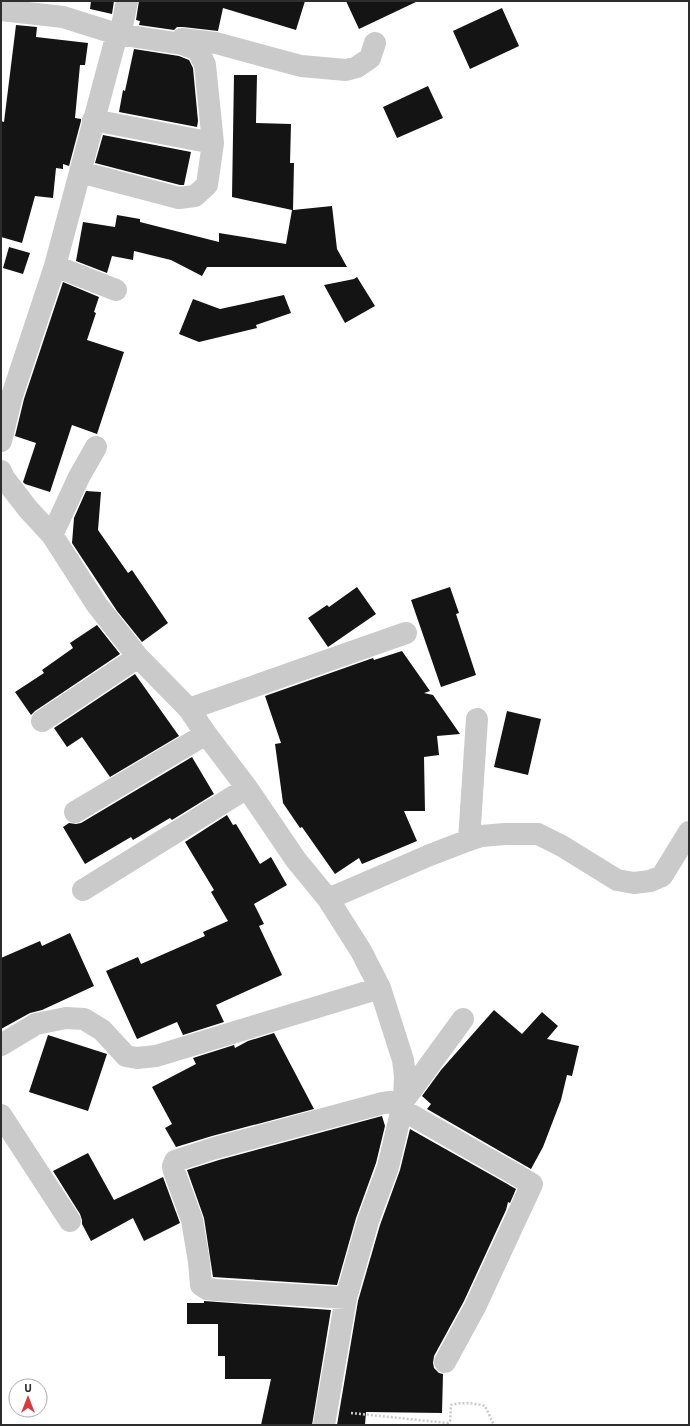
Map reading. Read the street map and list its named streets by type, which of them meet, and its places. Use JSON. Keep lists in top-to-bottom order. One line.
{"north":"top"}
